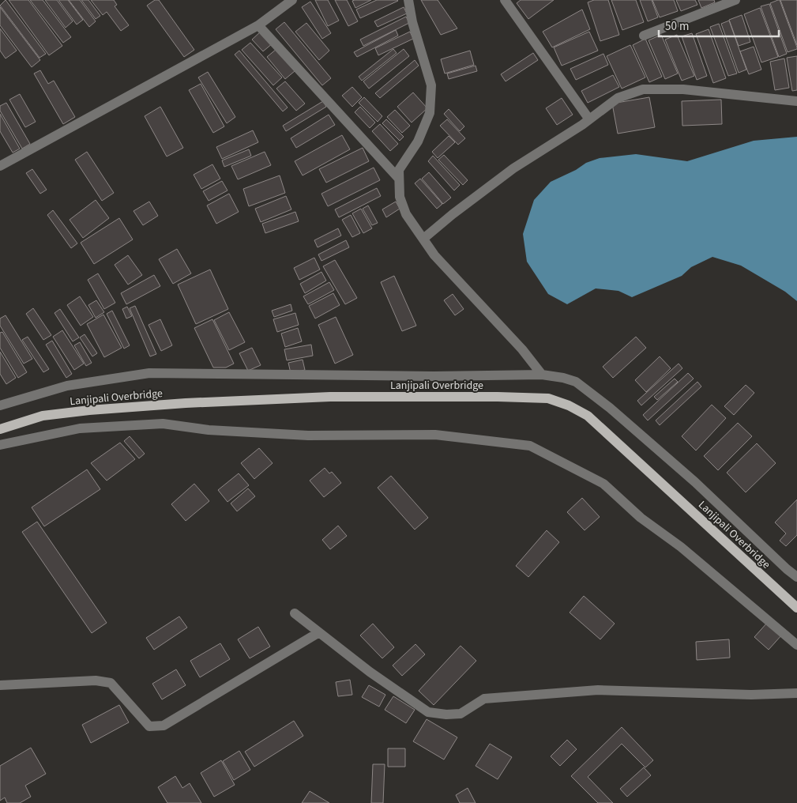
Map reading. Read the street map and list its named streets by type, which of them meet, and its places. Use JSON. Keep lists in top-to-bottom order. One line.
{"streets":{"main road":["Lanjipali Overbridge"]},"scale_bar":"50 m"}
